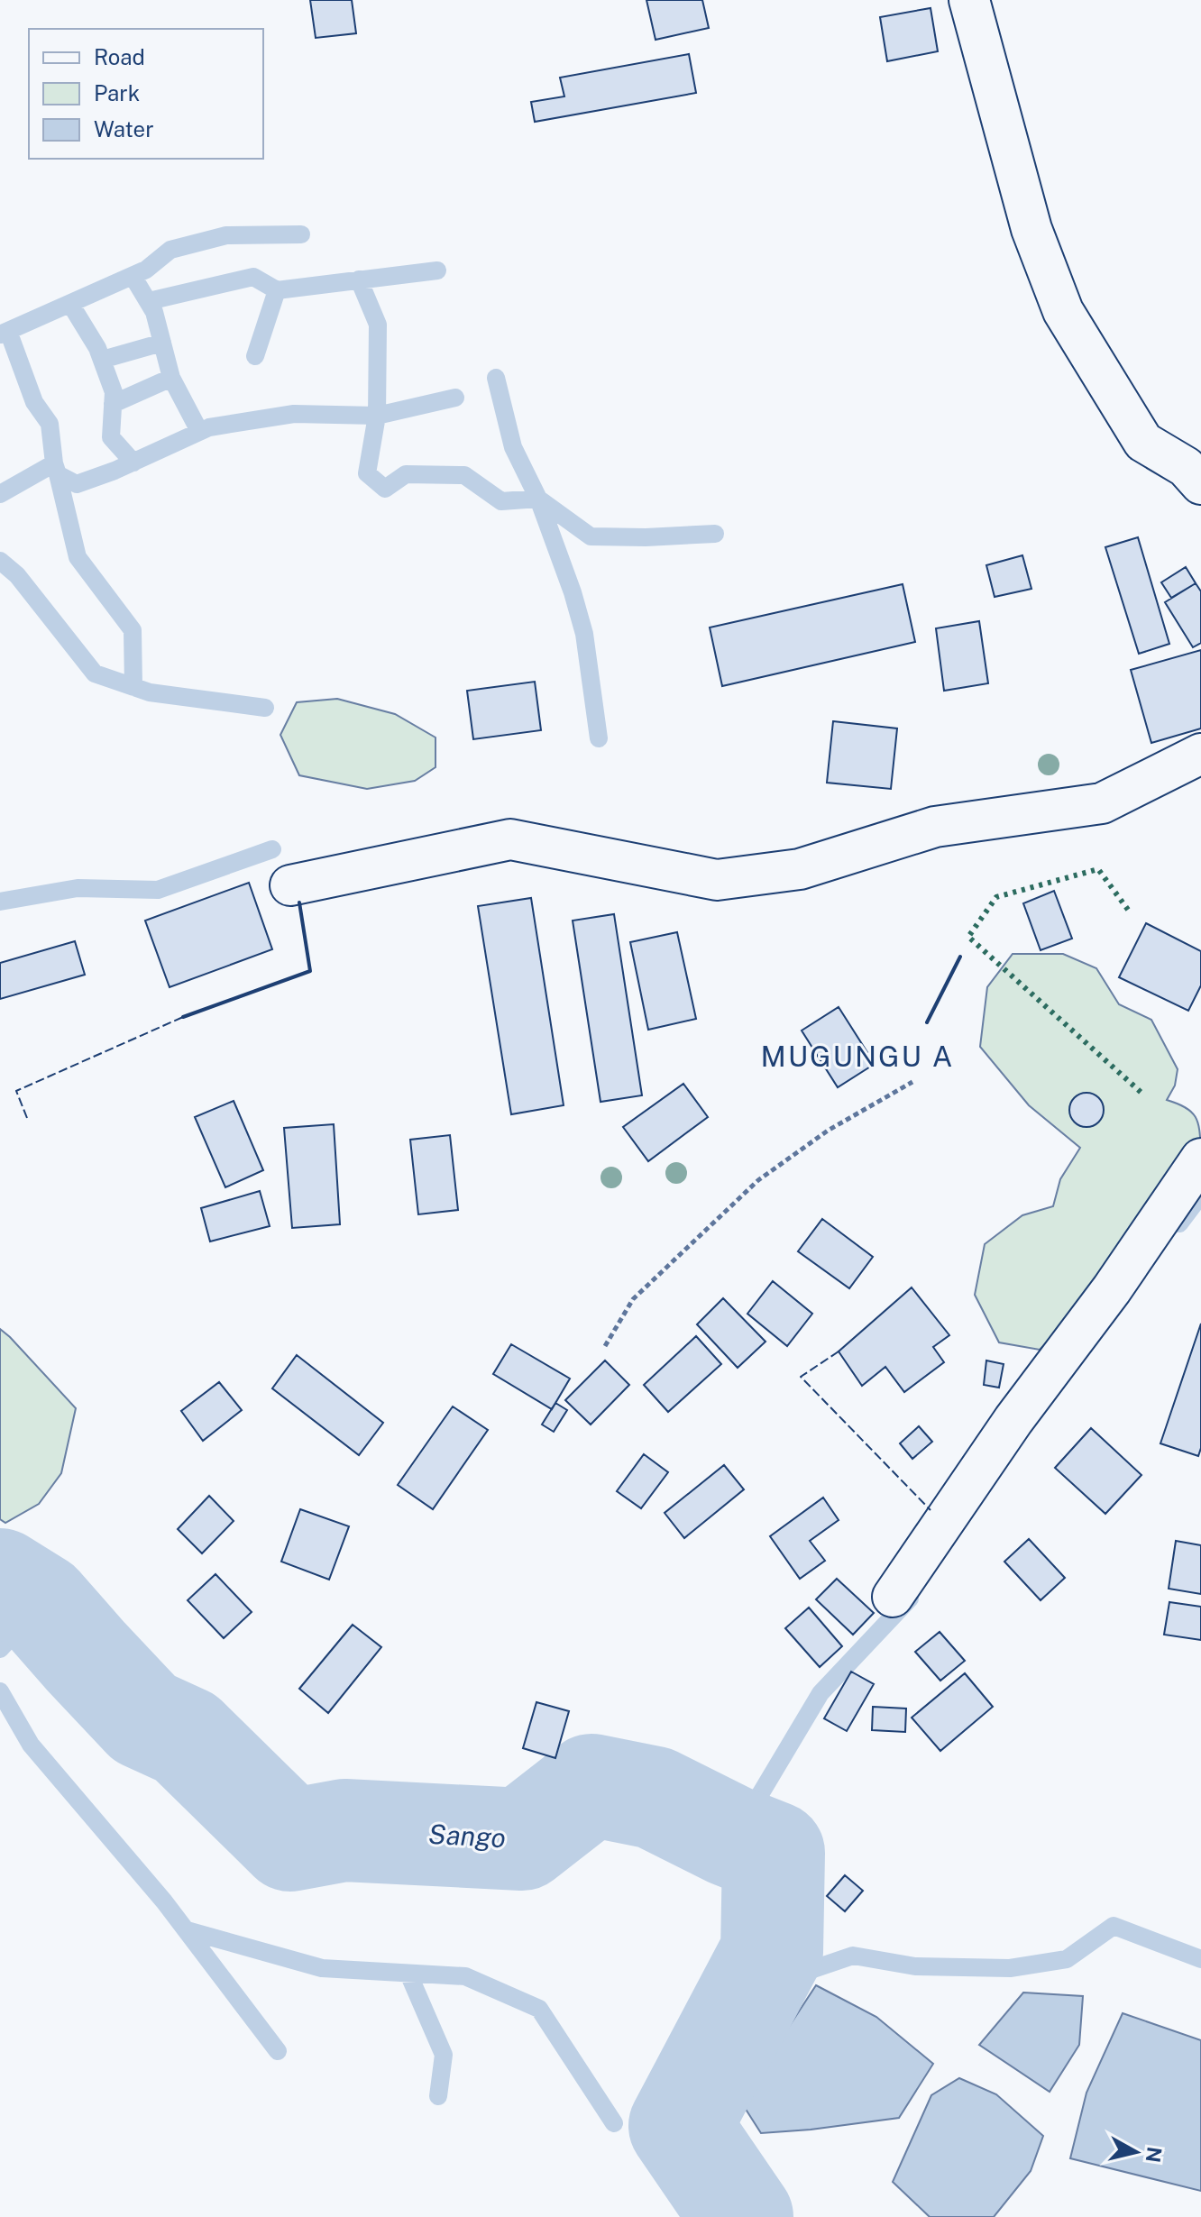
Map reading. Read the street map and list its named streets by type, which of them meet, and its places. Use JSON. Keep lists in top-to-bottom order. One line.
{"districts":["MUGUNGU A"],"water":["Sango"],"legend":["Road","Park","Water"],"north":"right"}
